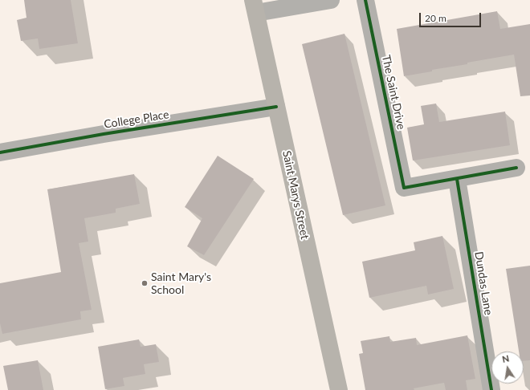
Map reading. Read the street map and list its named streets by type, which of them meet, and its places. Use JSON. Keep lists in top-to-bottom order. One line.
{"streets":{"main road":["Saint Marys Street"],"street":["The Saint Drive","College Place","Dundas Lane"]},"crossings":[["The Saint Drive","Dundas Lane"],["College Place","Saint Marys Street"]],"places":["Saint Mary's School"],"scale_bar":"20 m","north":"top"}
